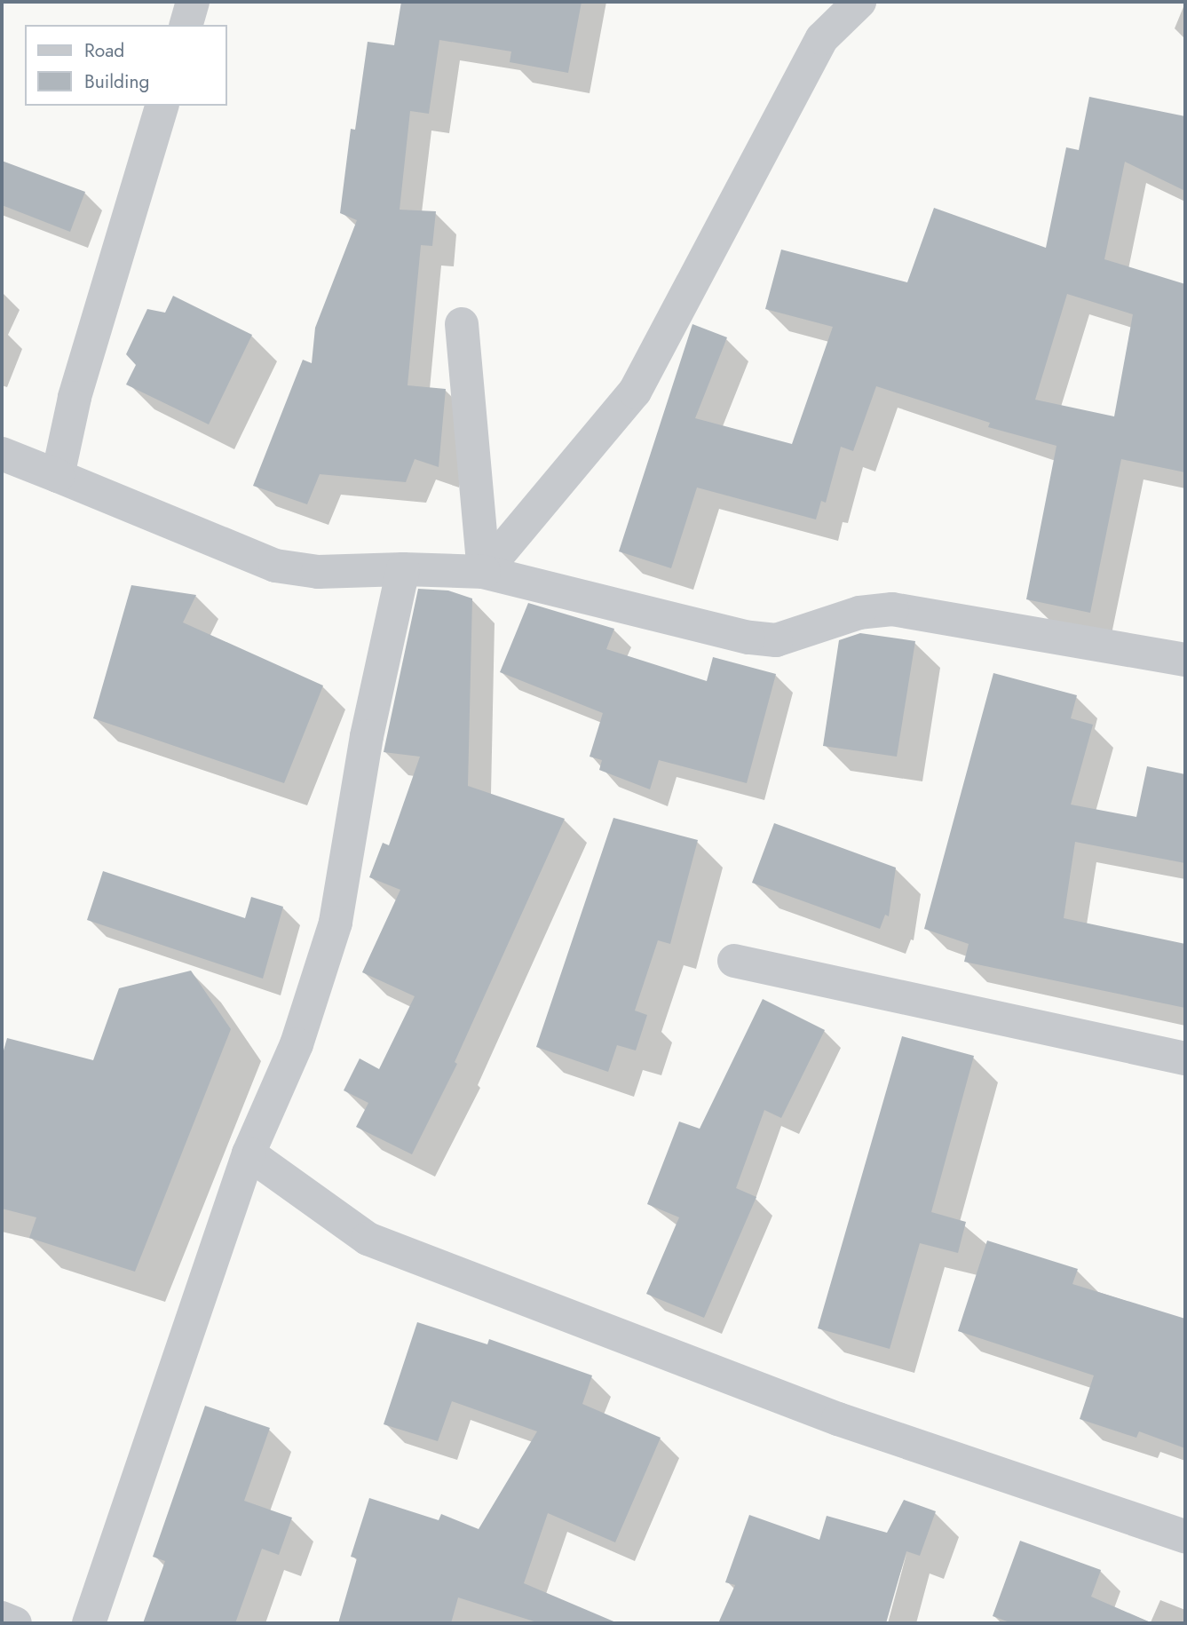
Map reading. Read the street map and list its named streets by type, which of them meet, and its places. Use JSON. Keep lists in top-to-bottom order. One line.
{"legend":["Road","Building"]}
